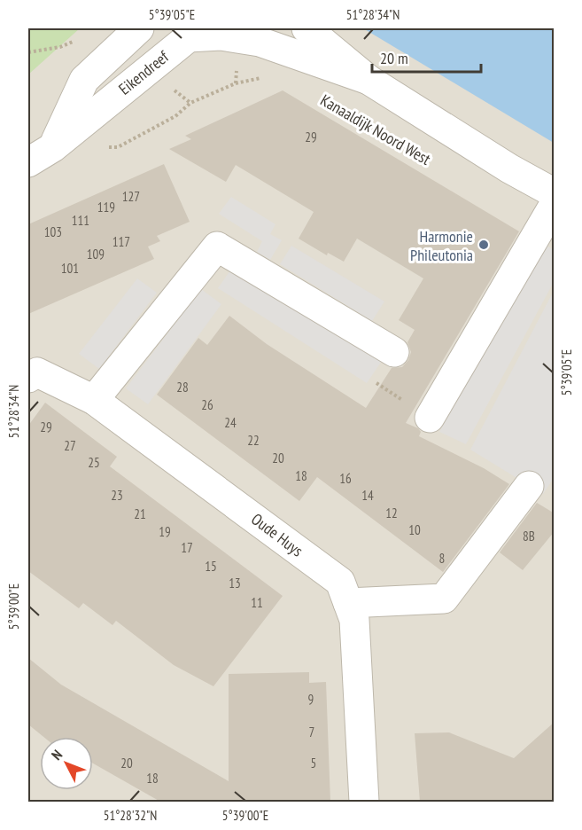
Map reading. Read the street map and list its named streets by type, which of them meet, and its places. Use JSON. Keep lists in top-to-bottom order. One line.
{"streets":{"street":["Eikendreef","Oude Huys"],"path":["Kanaaldijk Noord West"]},"places":["Harmonie Phileutonia"],"house_numbers":["29","127","119","111","103","117","109","101","28","26","24","29","22","27","20","25","18","16","23","14","12","21","10","19","8B","17","8","15","13","11","9","7","20","5","18"],"scale_bar":"20 m","north":"top left","coordinates":["5°39'05\"E","51°28'34\"N","5°39'00\"E","51°28'32\"N"]}
